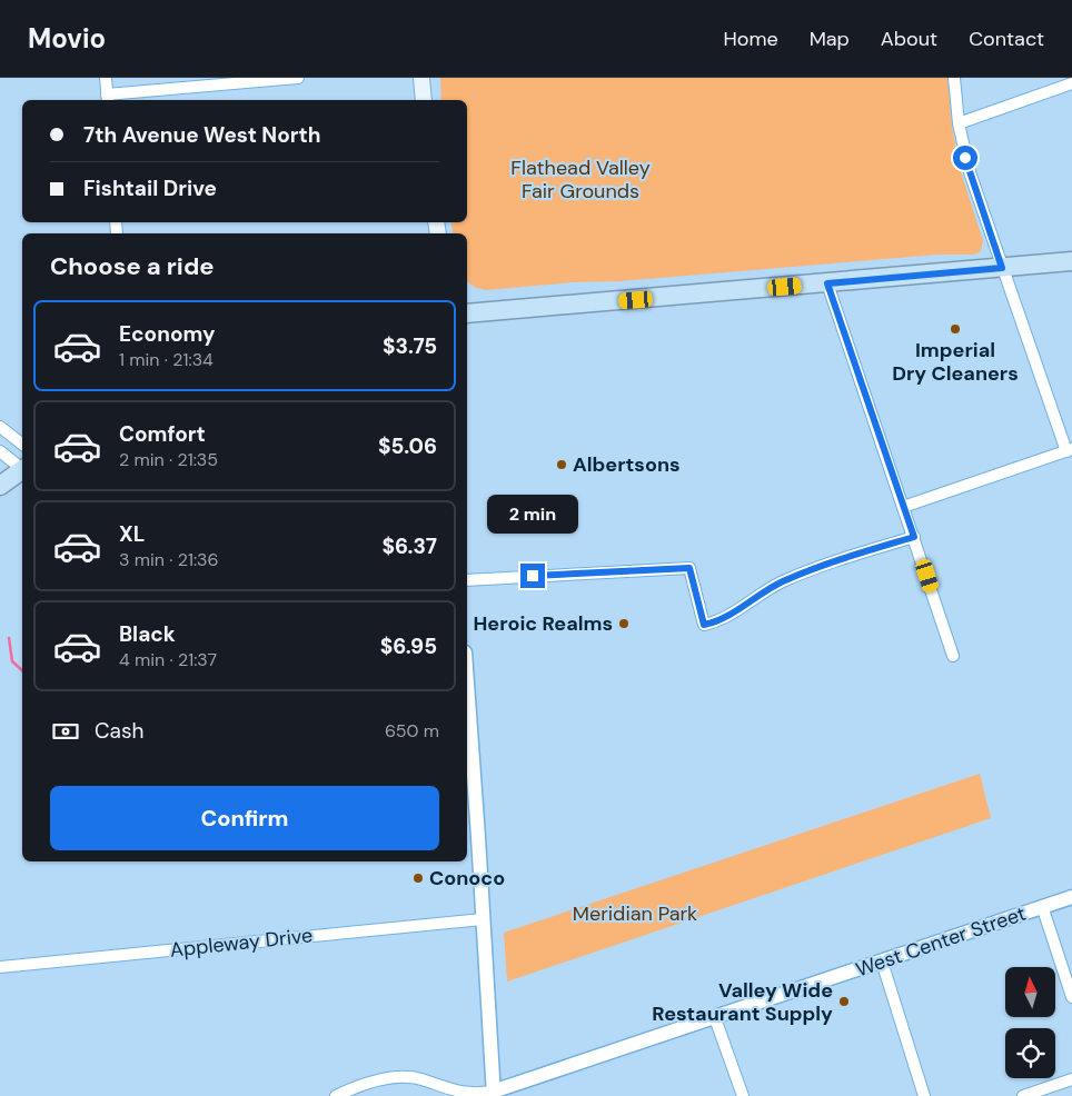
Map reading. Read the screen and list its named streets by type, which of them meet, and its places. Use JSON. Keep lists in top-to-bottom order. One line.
{"streets":{"street":["West Center Street","Appleway Drive"]},"parks":["Flathead Valley Fair Grounds","Meridian Park"],"places":["Imperial Dry Cleaners","Albertsons","Heroic Realms","Conoco","Valley Wide Restaurant Supply"],"north":"top","page":{"header":"Movio","nav":["Home","Map","About","Contact"],"banner":["7th Avenue West North","Fishtail Drive"],"heading":"Choose a ride","list":[{"name":"Economy","note":"1 min · 21:34","value":"$3.75"},{"name":"Comfort","note":"2 min · 21:35","value":"$5.06"},{"name":"XL","note":"3 min · 21:36","value":"$6.37"},{"name":"Black","note":"4 min · 21:37","value":"$6.95"}],"bubble":"2 min","pay":["Cash","650 m"],"buttons":"Confirm"}}
